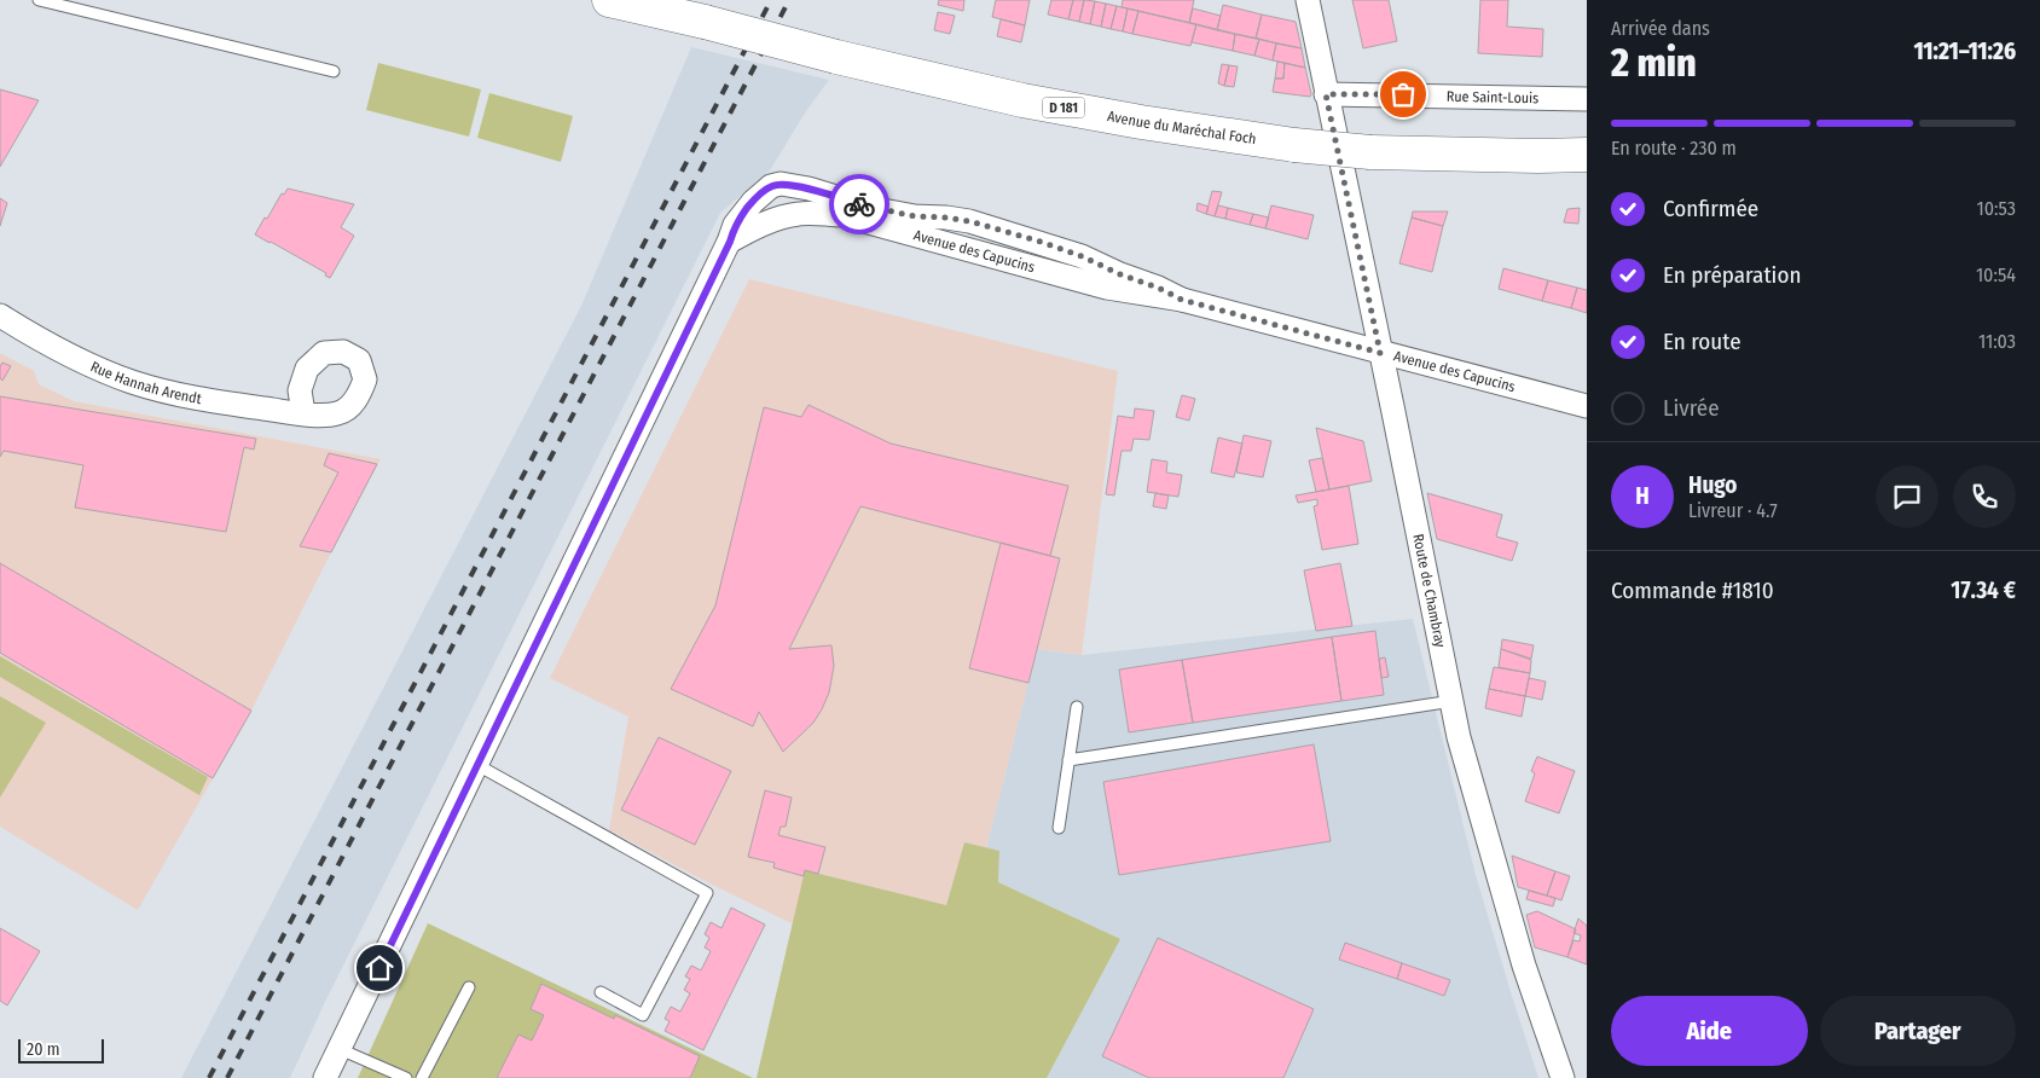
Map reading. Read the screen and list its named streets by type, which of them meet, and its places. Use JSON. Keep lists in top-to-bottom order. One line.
{"streets":{"main road":["D 181","Avenue du Maréchal Foch"],"street":["Rue Saint-Louis","Avenue des Capucins","Rue Hannah Arendt","Route de Chambray"]},"crossings":[["Rue Saint-Louis","Route de Chambray"],["Avenue des Capucins","Route de Chambray"]],"scale_bar":"20 m","page":{"heading":["2 min","Arrivée dans","11:21–11:26"],"panel":["Hugo","Livreur · 4.7","Commande #1810","17.34 €"],"bar":"En route · 230 m","list":[["Confirmée","10:53"],["En préparation","10:54"],["En route","11:03"],"Livrée"],"round":"H","buttons":["Aide","Partager"],"scale":"20 m"}}
